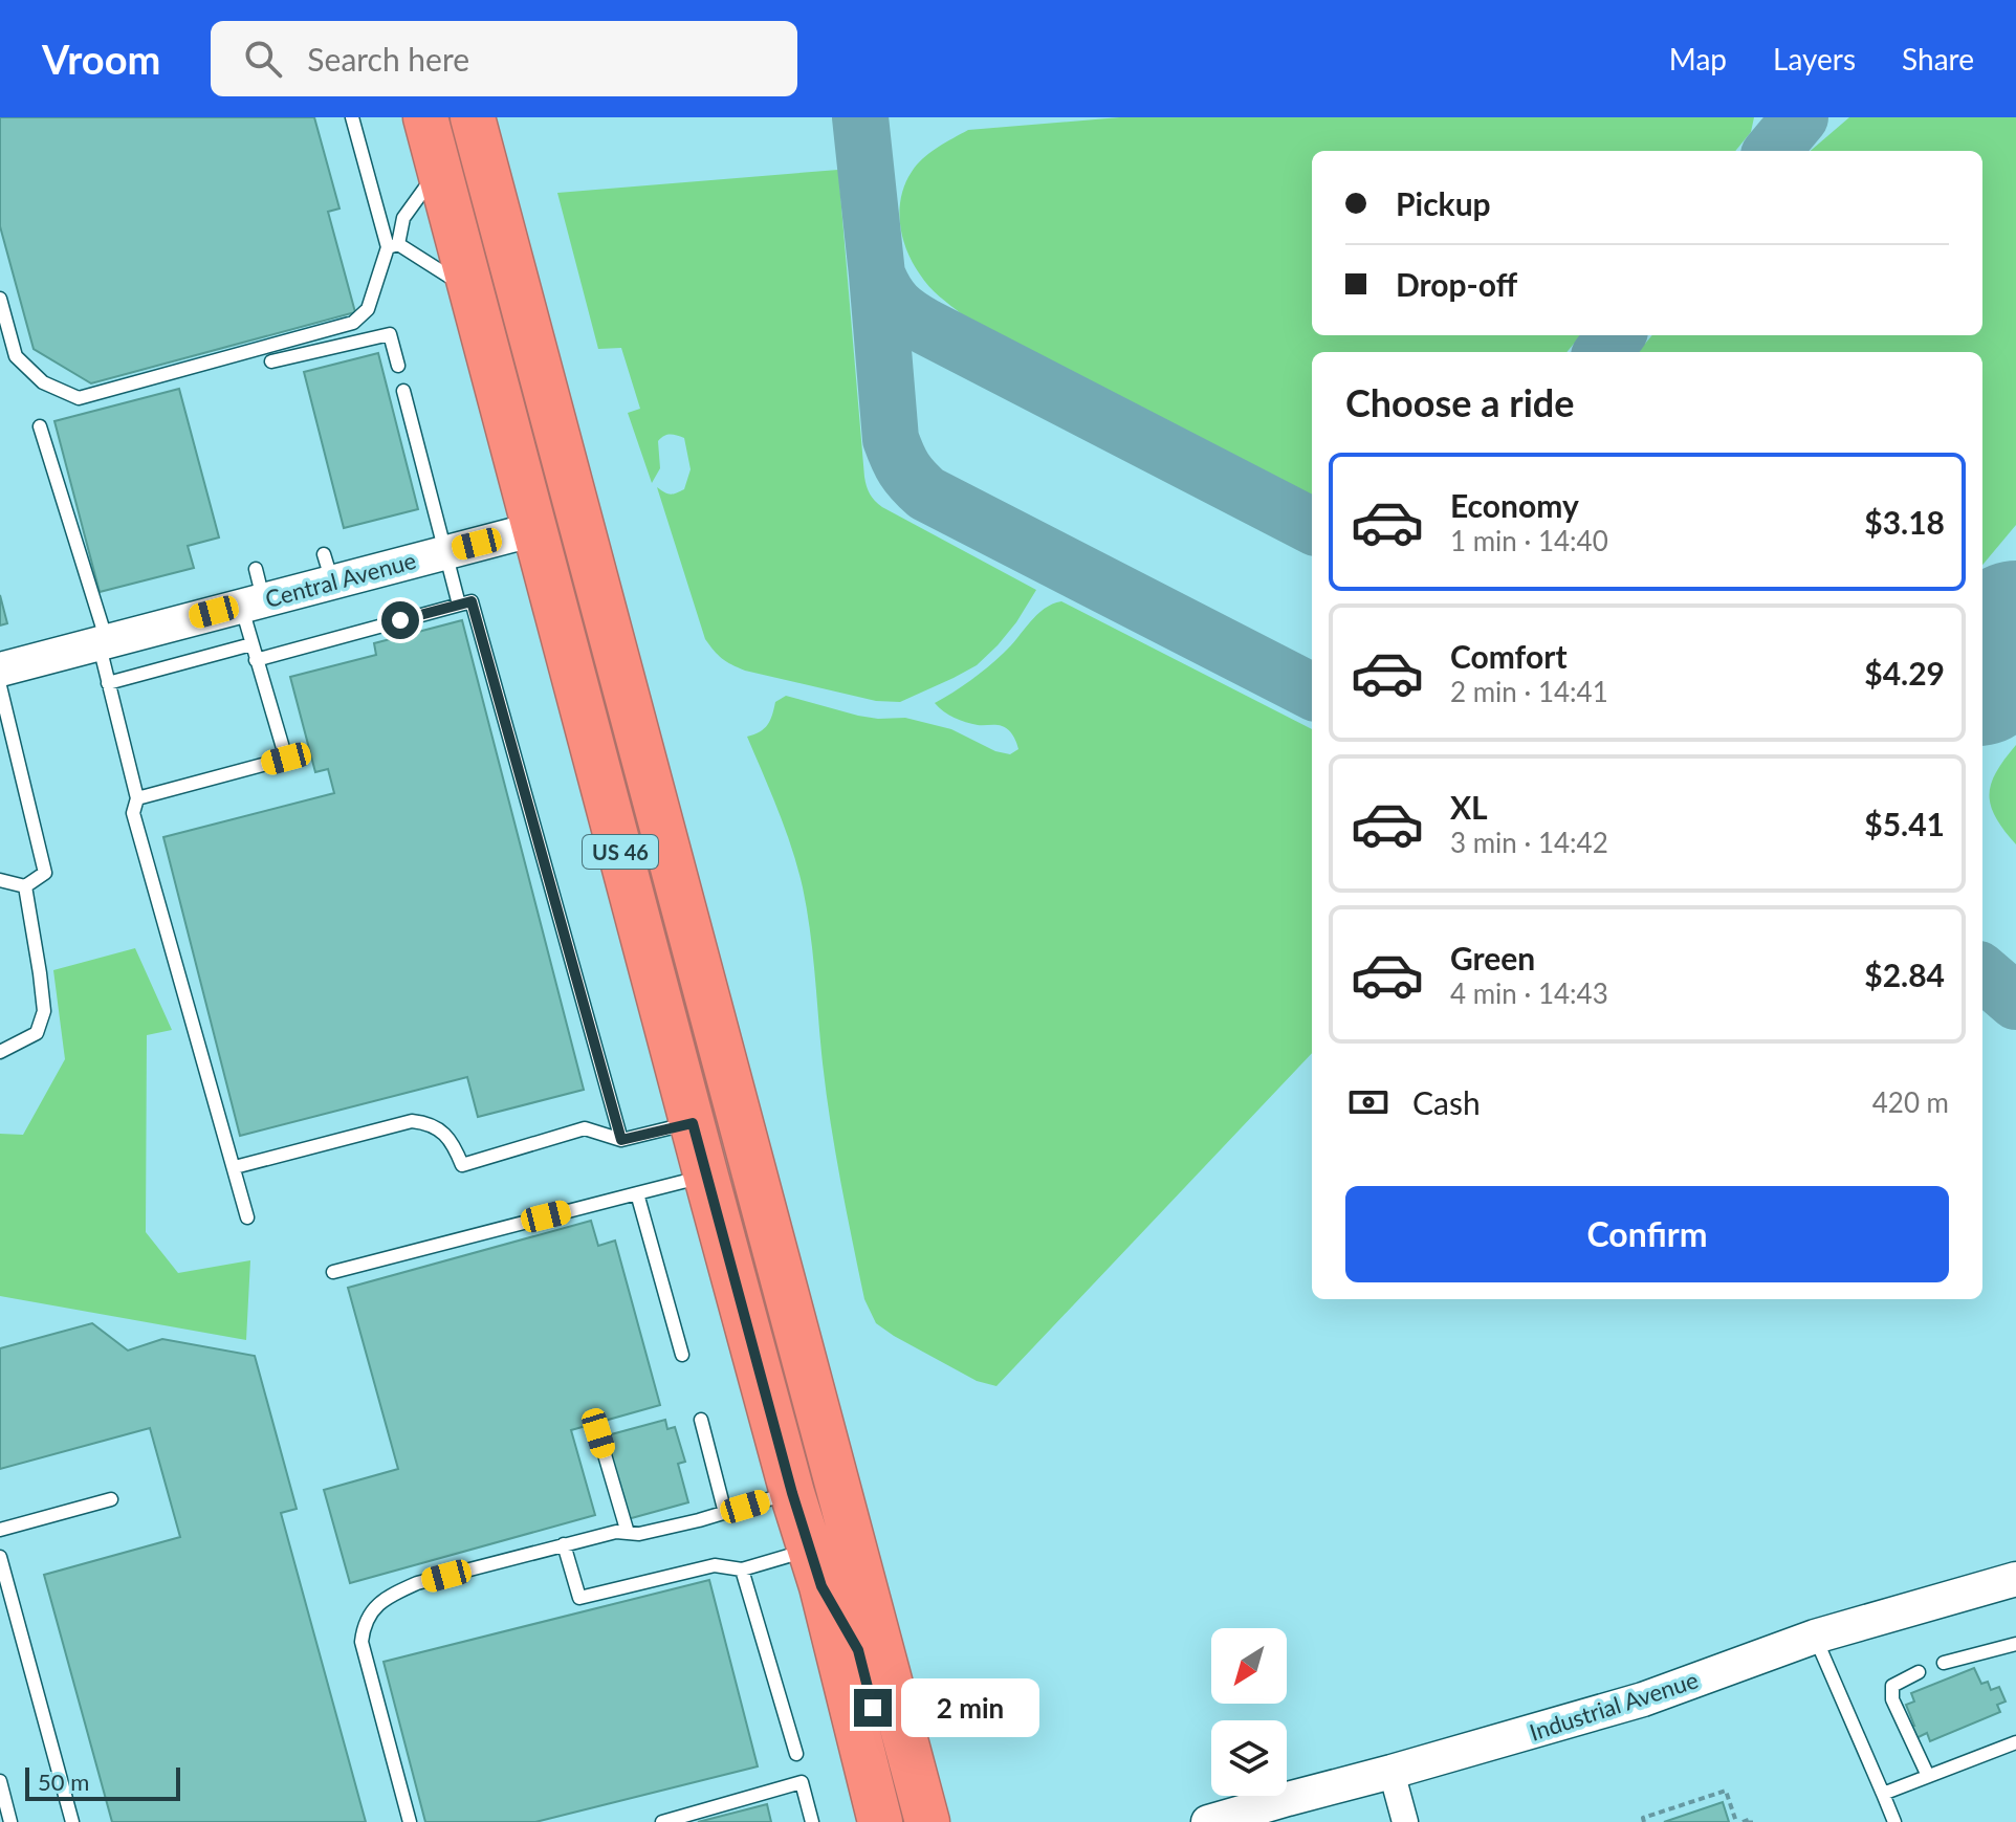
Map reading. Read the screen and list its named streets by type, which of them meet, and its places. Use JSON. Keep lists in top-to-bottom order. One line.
{"streets":{"highway":["US 46"],"street":["Central Avenue","Industrial Avenue"]},"crossings":[["Central Avenue","US 46"]],"scale_bar":"50 m","north":"bottom left","page":{"header":"Vroom","search":"Search here","nav":["Map","Layers","Share"],"banner":["Pickup","Drop-off"],"heading":"Choose a ride","list":[{"name":"Economy","note":"1 min · 14:40","value":"$3.18"},{"name":"Comfort","note":"2 min · 14:41","value":"$4.29"},{"name":"XL","note":"3 min · 14:42","value":"$5.41"},{"name":"Green","note":"4 min · 14:43","value":"$2.84"}],"pay":["Cash","420 m"],"buttons":"Confirm","bubble":"2 min","scale":"50 m"}}
